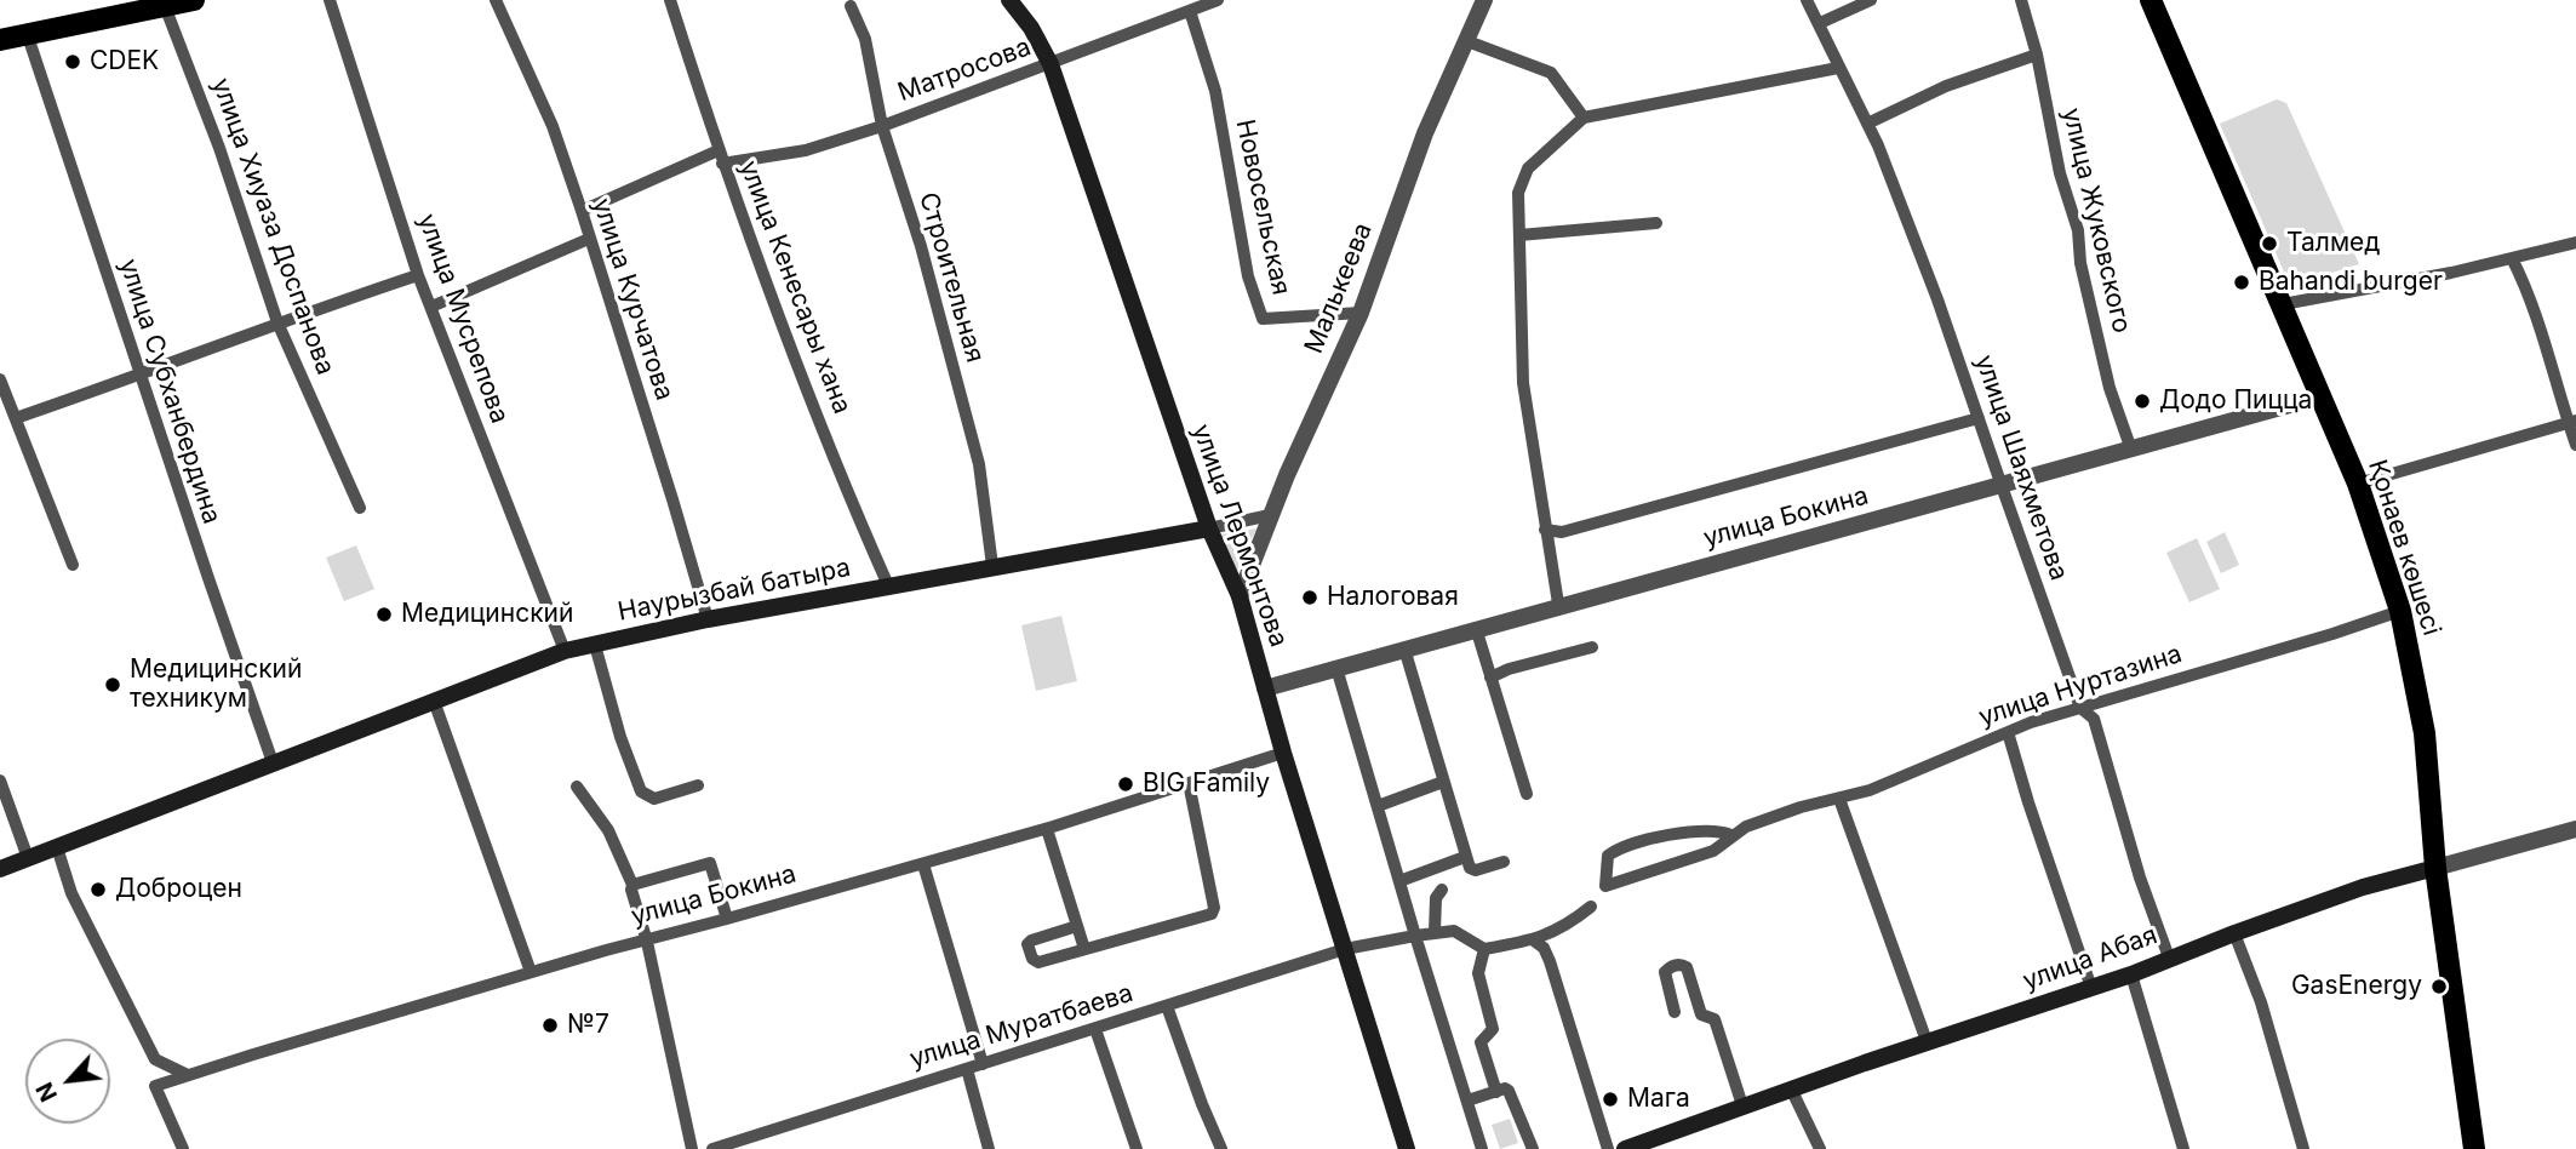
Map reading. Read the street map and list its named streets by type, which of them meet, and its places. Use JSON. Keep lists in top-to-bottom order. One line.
{"streets":{"main road":["улица Лермонтова","Қонаев көшесі","Наурызбай батыра","улица Абая"],"street":["Матросова","Новосельская","улица Жуковского","улица Хиуаза Доспанова","Строительная","улица Кенесары хана","Малькеева","улица Курчатова","улица Мусрепова","улица Субханбердина","улица Шаяхметова","улица Бокина","улица Нуртазина","улица Муратбаева"]},"crossings":[["Матросова","Новосельская"],["Матросова","Строительная"],["Матросова","улица Кенесары хана"],["Матросова","улица Курчатова"],["Матросова","улица Лермонтова"],["Новосельская","Малькеева"],["улица Жуковского","улица Бокина"],["Строительная","Наурызбай батыра"],["улица Кенесары хана","Наурызбай батыра"],["Малькеева","улица Лермонтова"],["улица Курчатова","Наурызбай батыра"],["улица Мусрепова","Наурызбай батыра"],["улица Субханбердина","Наурызбай батыра"],["улица Шаяхметова","улица Бокина"],["улица Шаяхметова","улица Нуртазина"],["улица Шаяхметова","улица Абая"],["улица Бокина","улица Лермонтова"],["улица Бокина","Қонаев көшесі"],["улица Лермонтова","Наурызбай батыра"],["улица Лермонтова","улица Муратбаева"],["Қонаев көшесі","улица Нуртазина"],["Қонаев көшесі","улица Абая"]],"places":["CDEK","Талмед","Bahandi burger","Додо Пицца","Налоговая","Медицинский","Медицинский техникум","BIG Family","Доброцен","GasEnergy","№7","Мага"],"north":"bottom left"}
